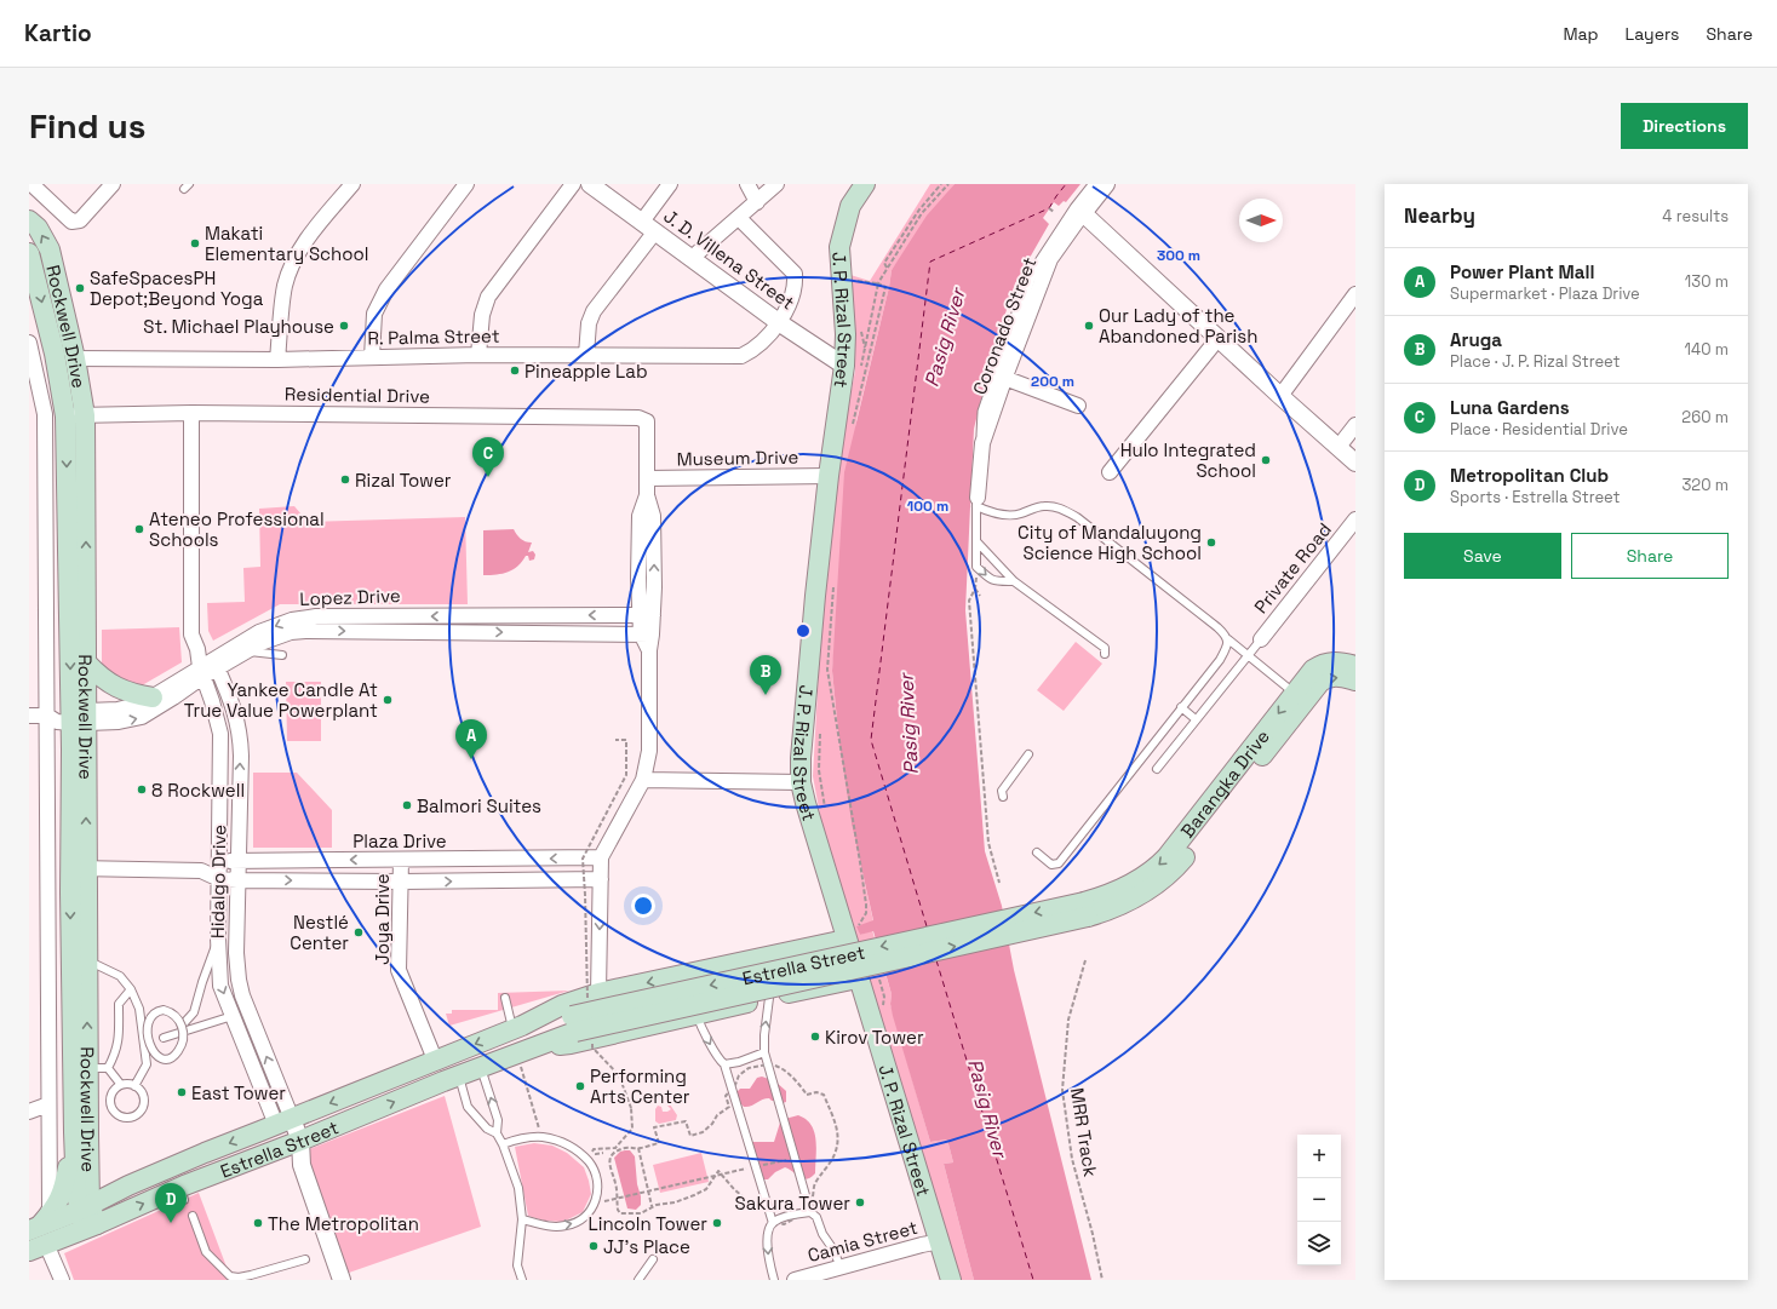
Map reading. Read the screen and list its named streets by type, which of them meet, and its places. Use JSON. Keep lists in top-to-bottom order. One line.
{"streets":{"main road":["J. P. Rizal Street","Rockwell Drive","Barangka Drive","Estrella Street"],"street":["J. D. Villena Street","Coronado Street","R. Palma Street","Residential Drive","Museum Drive","Private Road","Lopez Drive","Plaza Drive","Hidalgo Drive","Joya Drive","Camia Street"],"path":["MRR Track"]},"crossings":[["J. D. Villena Street","J. P. Rizal Street"],["J. D. Villena Street","R. Palma Street"],["J. P. Rizal Street","Museum Drive"],["J. P. Rizal Street","Estrella Street"],["J. P. Rizal Street","Camia Street"],["Rockwell Drive","R. Palma Street"],["Rockwell Drive","Residential Drive"],["Rockwell Drive","Lopez Drive"],["Rockwell Drive","Plaza Drive"],["Rockwell Drive","Estrella Street"],["Residential Drive","Museum Drive"],["Residential Drive","Hidalgo Drive"],["Lopez Drive","Hidalgo Drive"],["Barangka Drive","Estrella Street"],["Plaza Drive","Hidalgo Drive"],["Plaza Drive","Joya Drive"],["Hidalgo Drive","Estrella Street"],["Joya Drive","Estrella Street"]],"water":["Pasig River"],"places":["Makati Elementary School","SafeSpacesPH Depot;Beyond Yoga","St. Michael Playhouse","Our Lady of the Abandoned Parish","Pineapple Lab","Hulo Integrated School","Rizal Tower","Ateneo Professional Schools","City of Mandaluyong Science High School","Yankee Candle At True Value Powerplant","8 Rockwell","Balmori Suites","Nestlé Center","Kirov Tower","Performing Arts Center","East Tower","Sakura Tower","The Metropolitan","Lincoln Tower","JJ's Place"],"north":"right","page":{"header":"Kartio","nav":["Map","Layers","Share"],"buttons":["Directions",["Save","Share"]],"title":"Find us","heading":["Nearby","4 results"],"list":[{"mark":"A","name":"Power Plant Mall","note":"Supermarket · Plaza Drive","value":"130 m"},{"mark":"B","name":"Aruga","note":"Place · J. P. Rizal Street","value":"140 m"},{"mark":"C","name":"Luna Gardens","note":"Place · Residential Drive","value":"260 m"},{"mark":"D","name":"Metropolitan Club","note":"Sports · Estrella Street","value":"320 m"}],"pins":["C","B","A","D"],"map_buttons":["+","−"]},"rings":["300 m","200 m","100 m"]}
